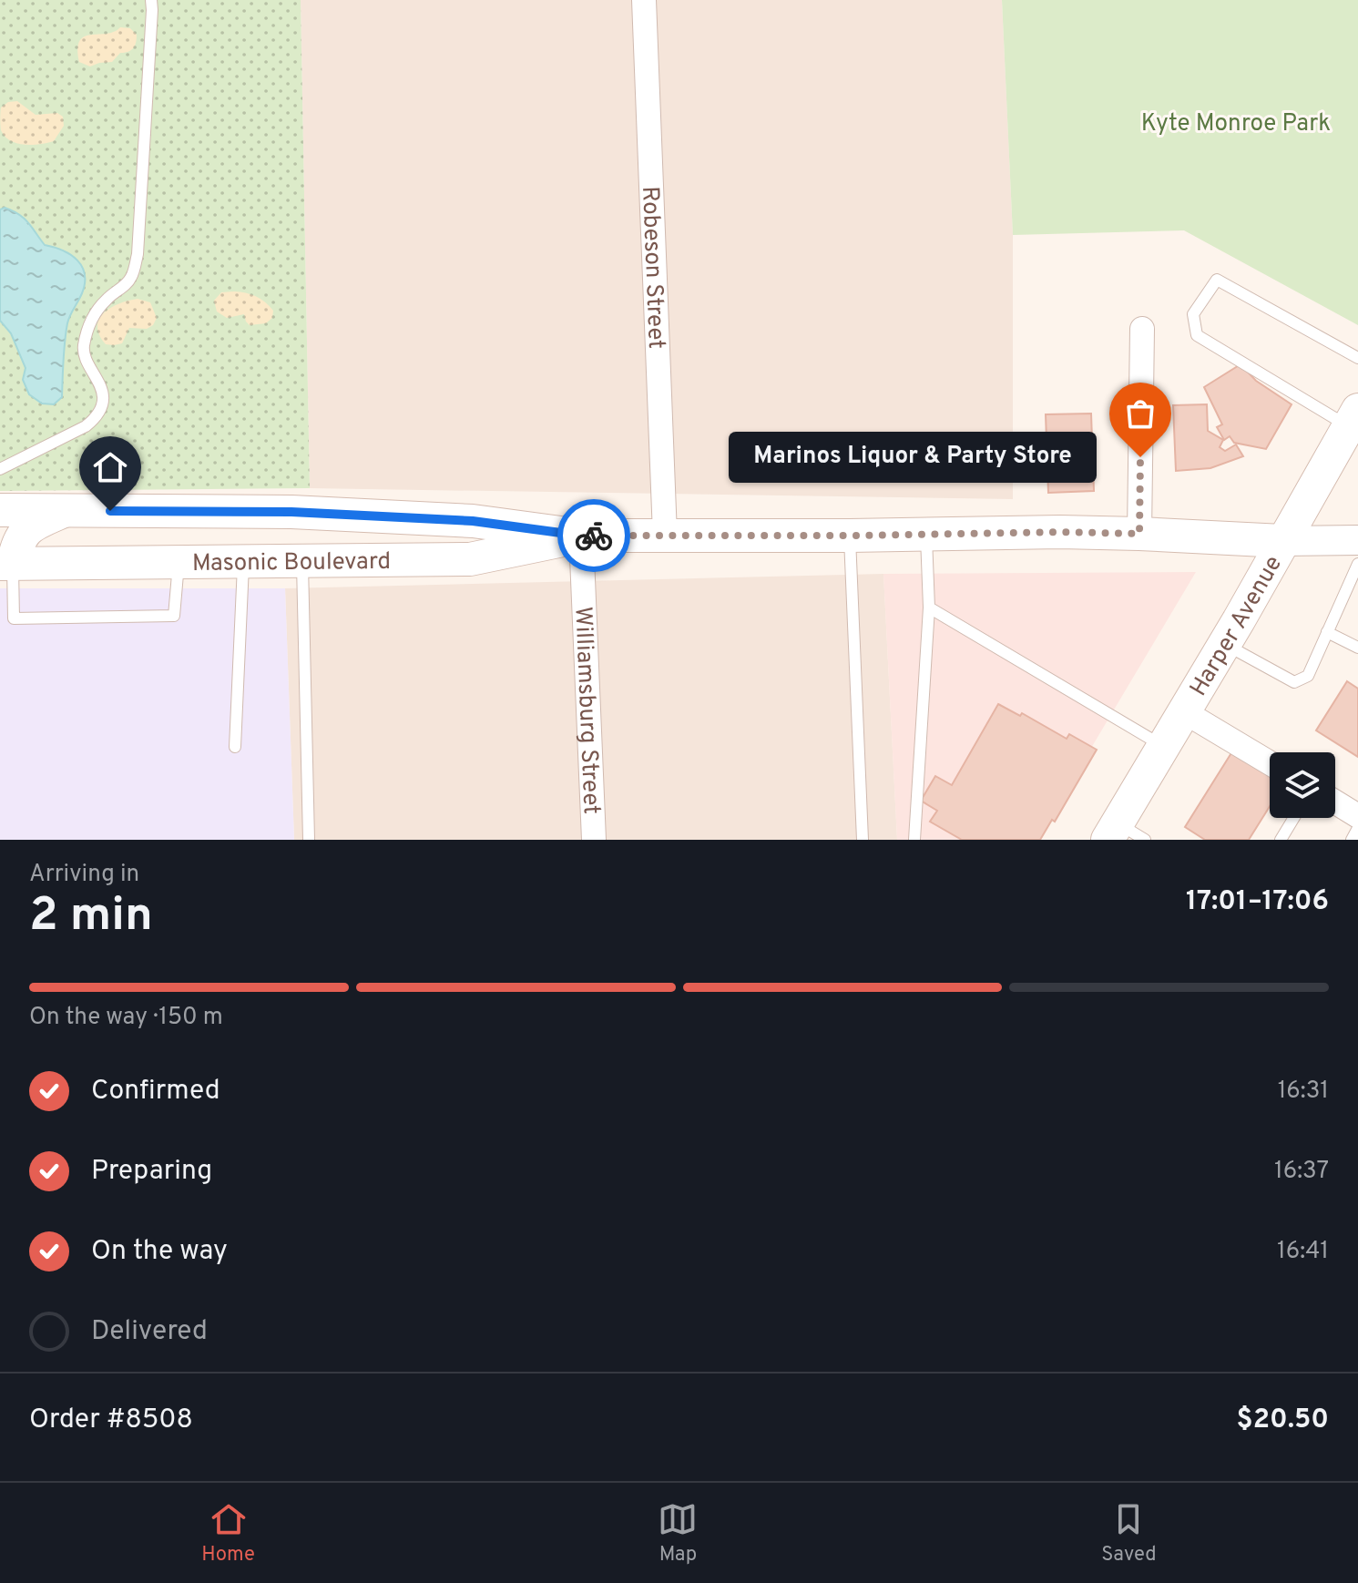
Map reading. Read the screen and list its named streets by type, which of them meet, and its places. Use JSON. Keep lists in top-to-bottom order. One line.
{"streets":{"main road":["Masonic Boulevard","Harper Avenue"],"street":["Robeson Street","Williamsburg Street"]},"crossings":[["Robeson Street","Masonic Boulevard"],["Masonic Boulevard","Harper Avenue"],["Masonic Boulevard","Williamsburg Street"]],"parks":["Kyte Monroe Park"],"places":["Marinos Liquor & Party Store"],"page":{"bubble":"Marinos Liquor & Party Store","heading":["2 min","Arriving in","17:01–17:06"],"panel":["Order #8508","$20.50"],"bar":"On the way · 150 m","list":[["Confirmed","16:31"],["Preparing","16:37"],["On the way","16:41"],"Delivered"],"tabs":["Home","Map","Saved"]}}
